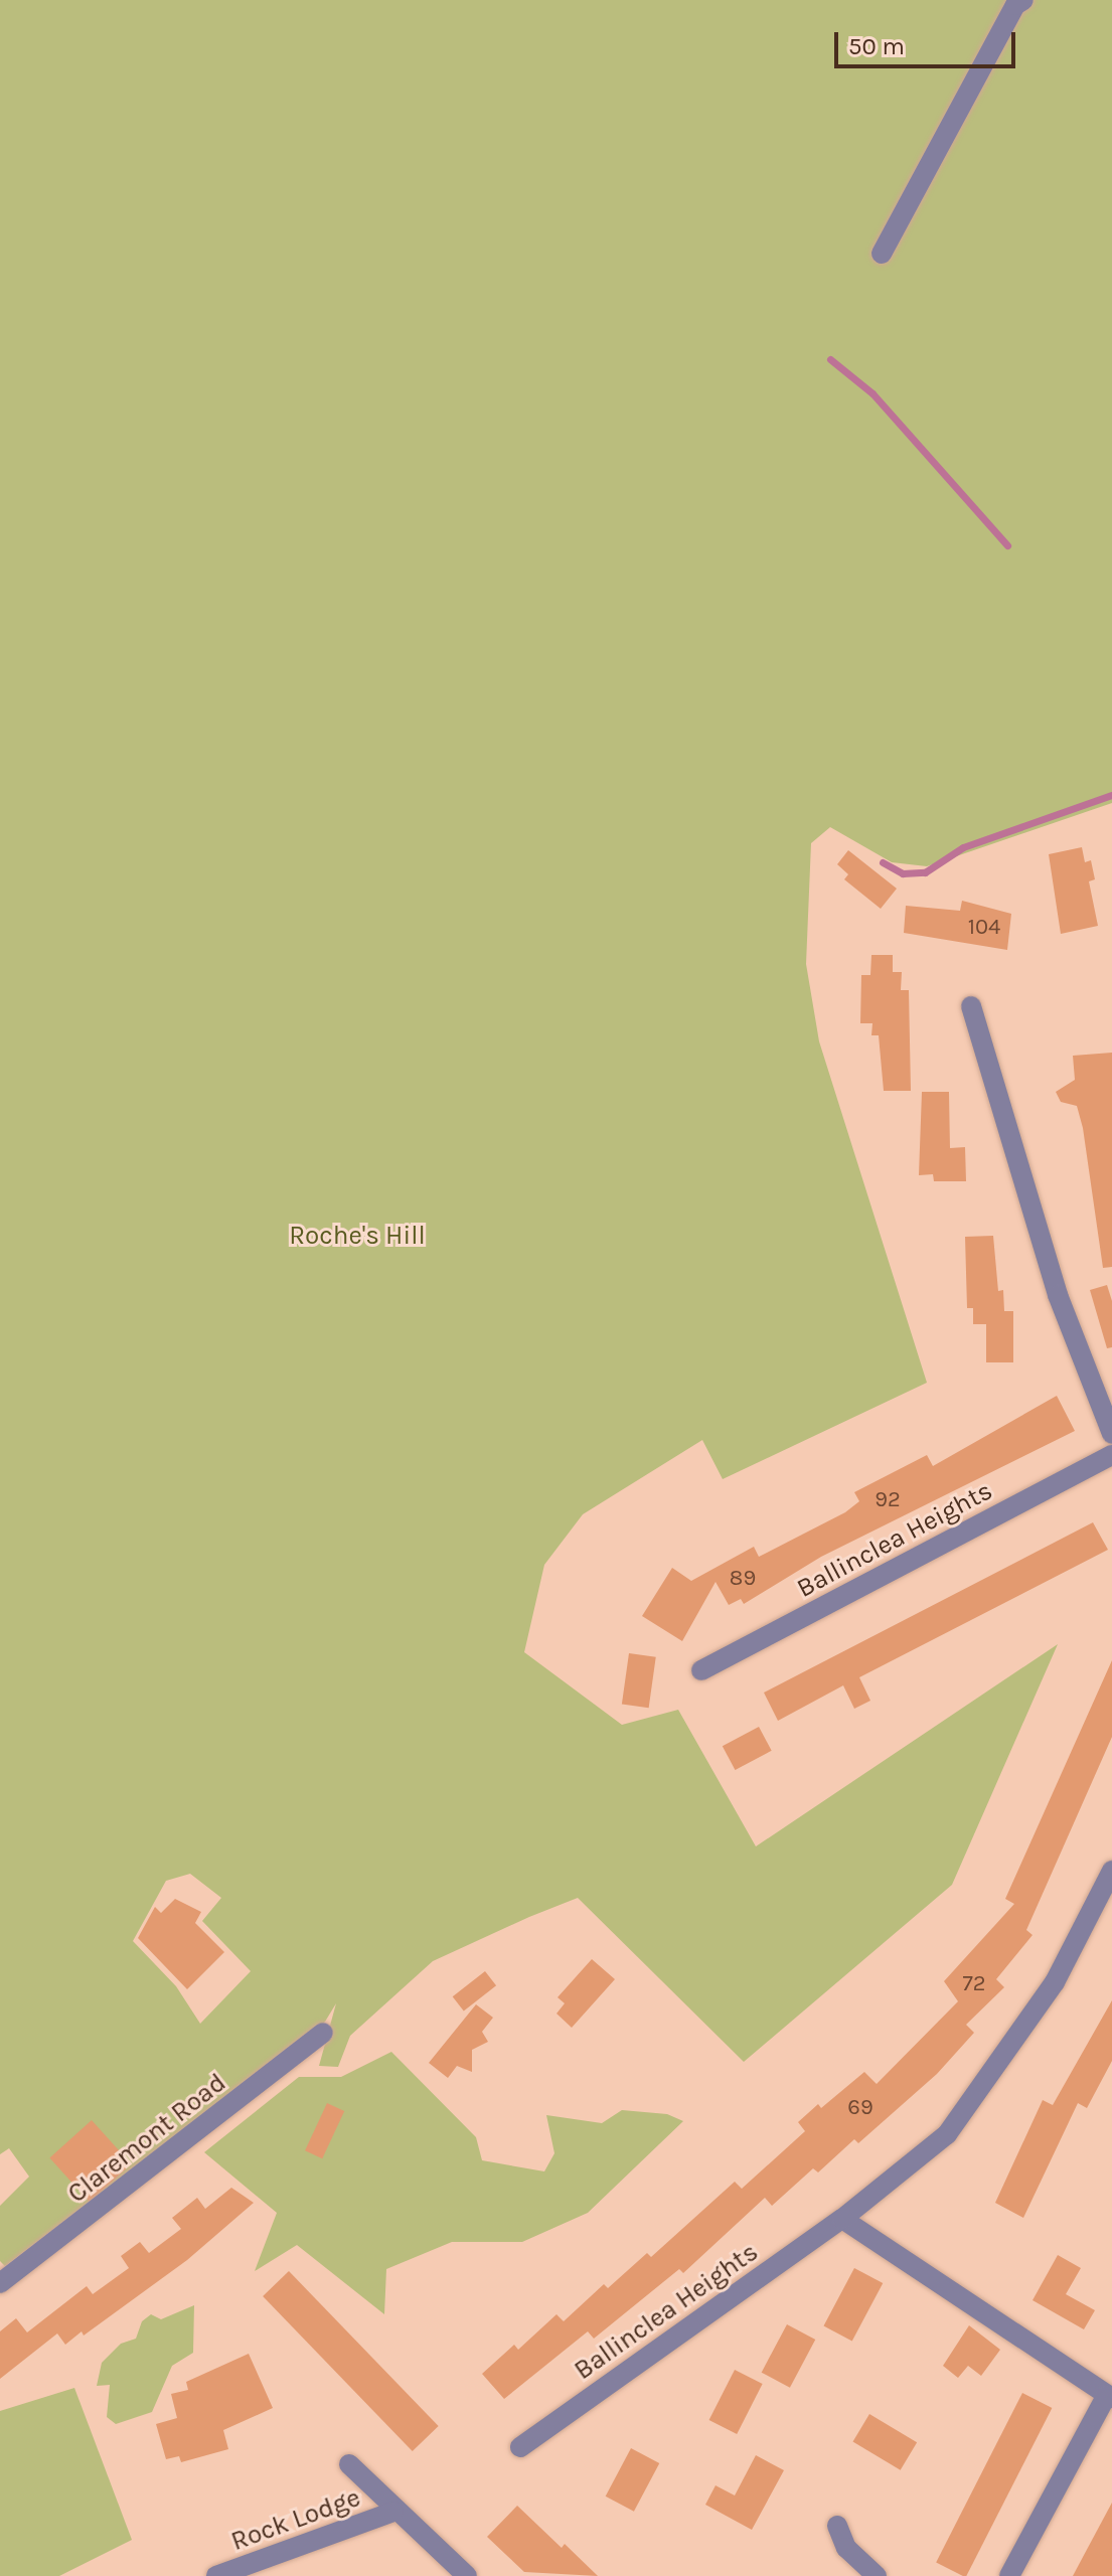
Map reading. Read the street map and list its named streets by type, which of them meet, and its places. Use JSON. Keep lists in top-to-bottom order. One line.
{"streets":{"street":["Ballinclea Heights","Claremont Road","Rock Lodge"]},"parks":["Roche's Hill"],"house_numbers":["104","92","89","72","69"],"scale_bar":"50 m"}
